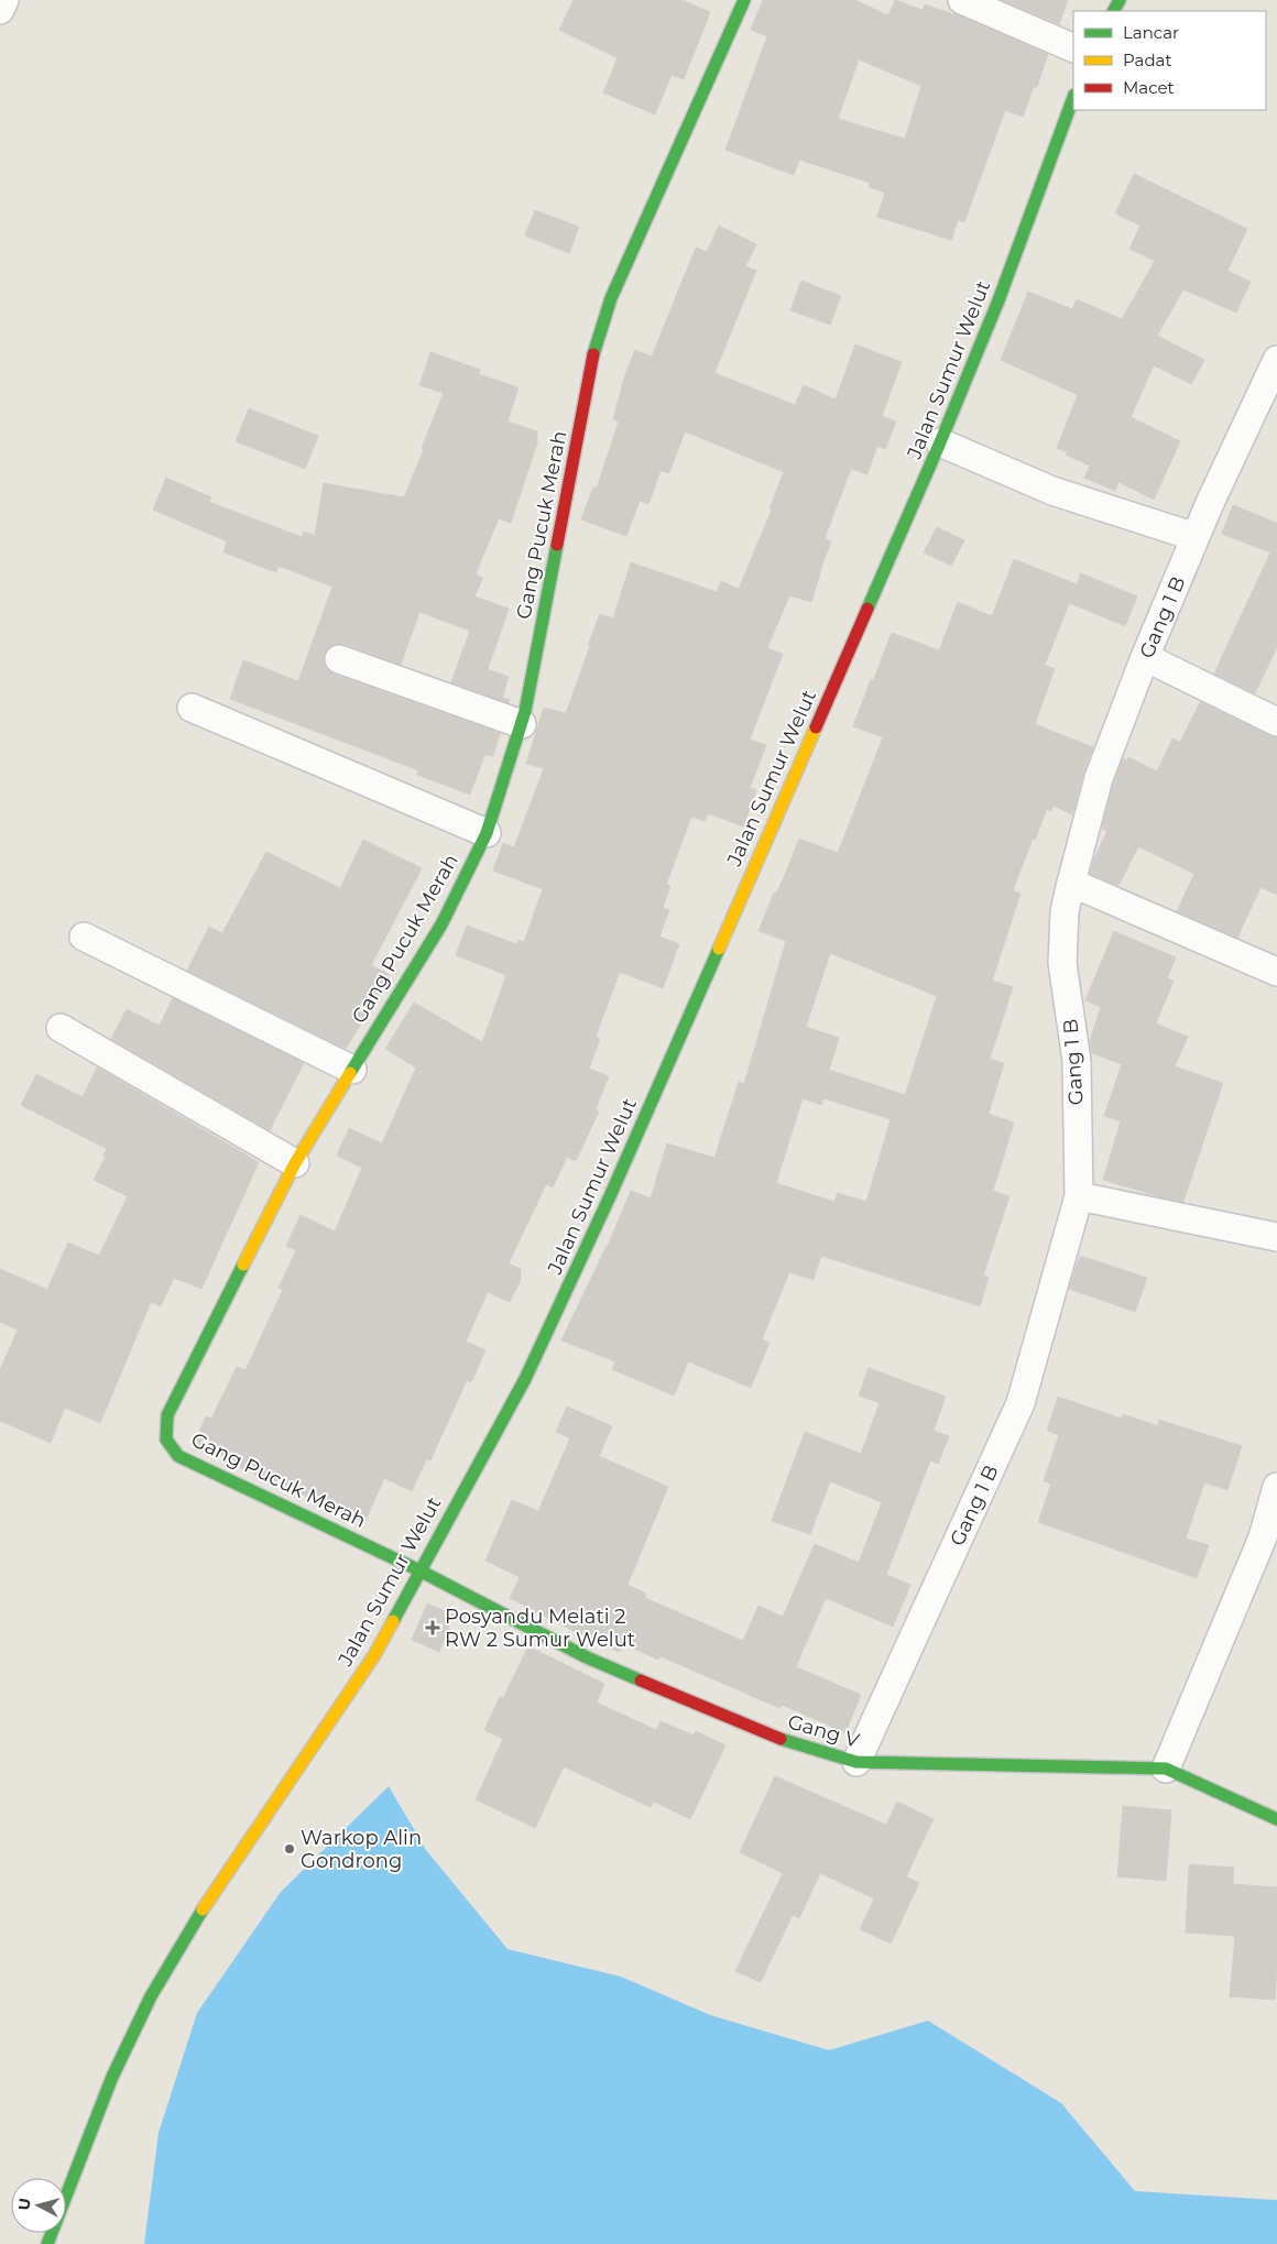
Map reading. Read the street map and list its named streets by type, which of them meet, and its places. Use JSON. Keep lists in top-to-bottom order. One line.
{"streets":{"street":["Jalan Sumur Welut","Gang Pucuk Merah","Gang 1 B","Gang V"]},"crossings":[["Jalan Sumur Welut","Gang Pucuk Merah"],["Jalan Sumur Welut","Gang V"],["Gang Pucuk Merah","Gang V"],["Gang 1 B","Gang V"]],"places":{"health":["Posyandu Melati 2 RW 2 Sumur Welut"],"other":["Warkop Alin Gondrong"]},"legend":["Lancar","Padat","Macet"],"north":"left"}
